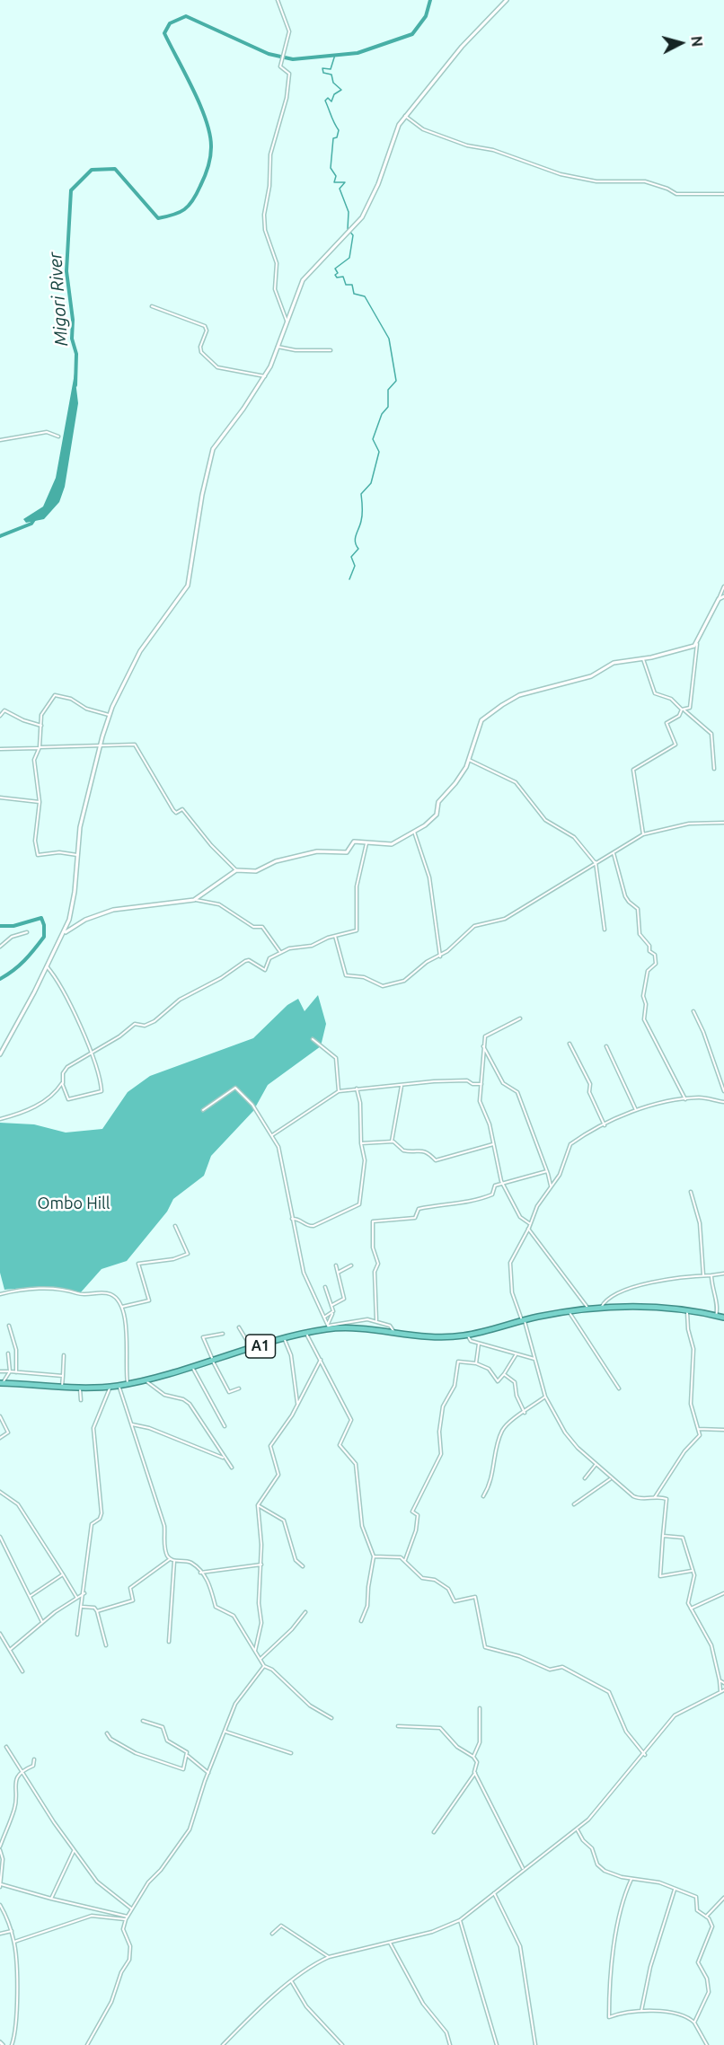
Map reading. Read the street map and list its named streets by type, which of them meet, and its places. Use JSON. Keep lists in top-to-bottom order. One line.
{"streets":{"highway":["A1"]},"water":["Migori River"],"parks":["Ombo Hill"],"north":"right"}
